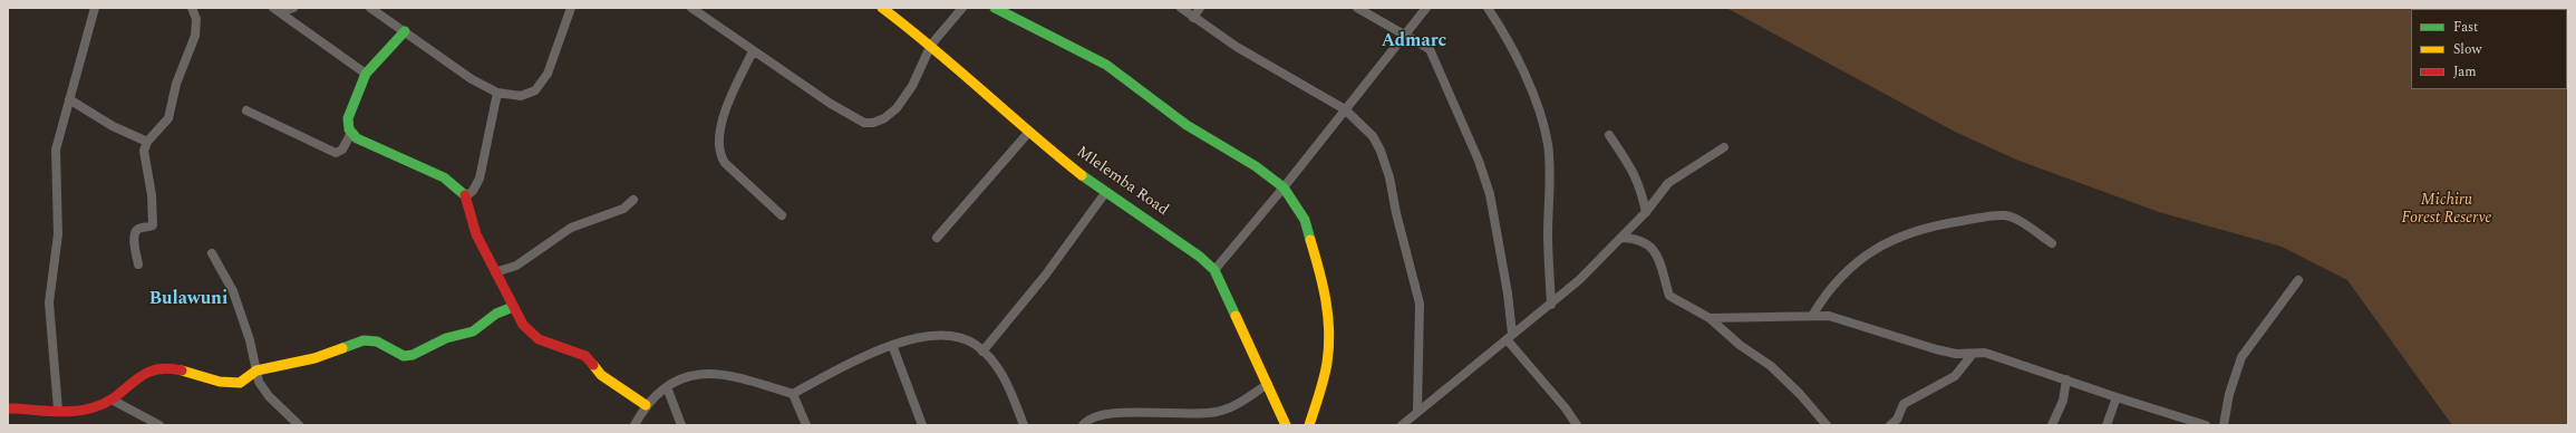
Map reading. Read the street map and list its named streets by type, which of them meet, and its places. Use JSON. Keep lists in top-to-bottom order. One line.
{"streets":{"street":["Mlelemba Road"]},"districts":["Admarc","Bulawuni"],"parks":["Michiru Forest Reserve"],"legend":["Fast","Slow","Jam"]}
